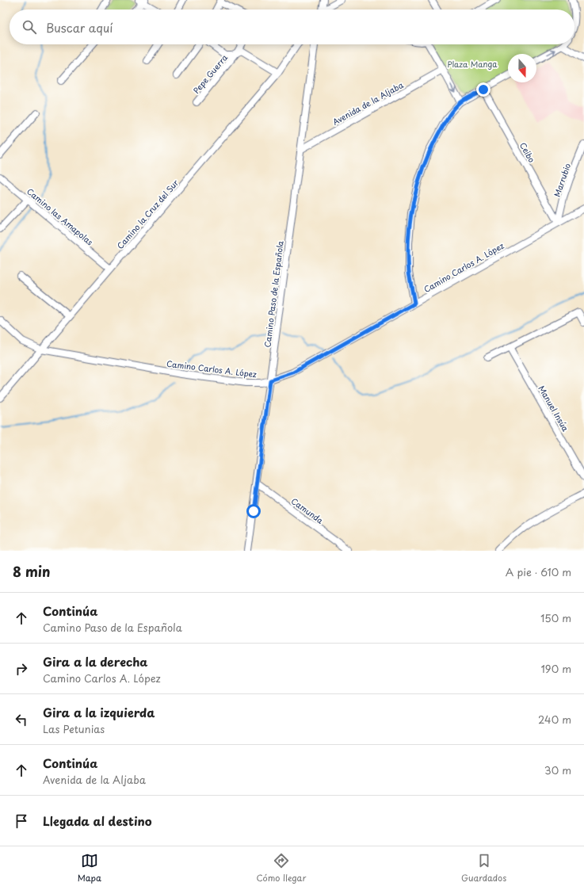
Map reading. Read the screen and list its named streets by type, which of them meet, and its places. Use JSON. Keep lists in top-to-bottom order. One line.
{"streets":{"street":["Pepe Guerra","Avenida de la Aljaba","Ceibo","Marrubio","Camino la Cruz del Sur","Camino las Amapolas","Camino Carlos A. López","Camino Paso de la Española","Manuel Insúa","Camunda"]},"crossings":[["Avenida de la Aljaba","Camino Paso de la Española"],["Ceibo","Marrubio"],["Ceibo","Camino Carlos A. López"],["Marrubio","Camino Carlos A. López"],["Camino la Cruz del Sur","Camino las Amapolas"],["Camino la Cruz del Sur","Camino Carlos A. López"],["Camino Carlos A. López","Camino Paso de la Española"],["Camino Paso de la Española","Camunda"]],"parks":["Plaza Manga"],"north":"bottom","page":{"search":"Buscar aquí","heading":["8 min","A pie · 610 m"],"list":[["Continúa","Camino Paso de la Española","150 m"],["Gira a la derecha","Camino Carlos A. López","190 m"],["Gira a la izquierda","Las Petunias","240 m"],["Continúa","Avenida de la Aljaba","30 m"],"Llegada al destino"],"nav":["Mapa","Cómo llegar","Guardados"]}}
